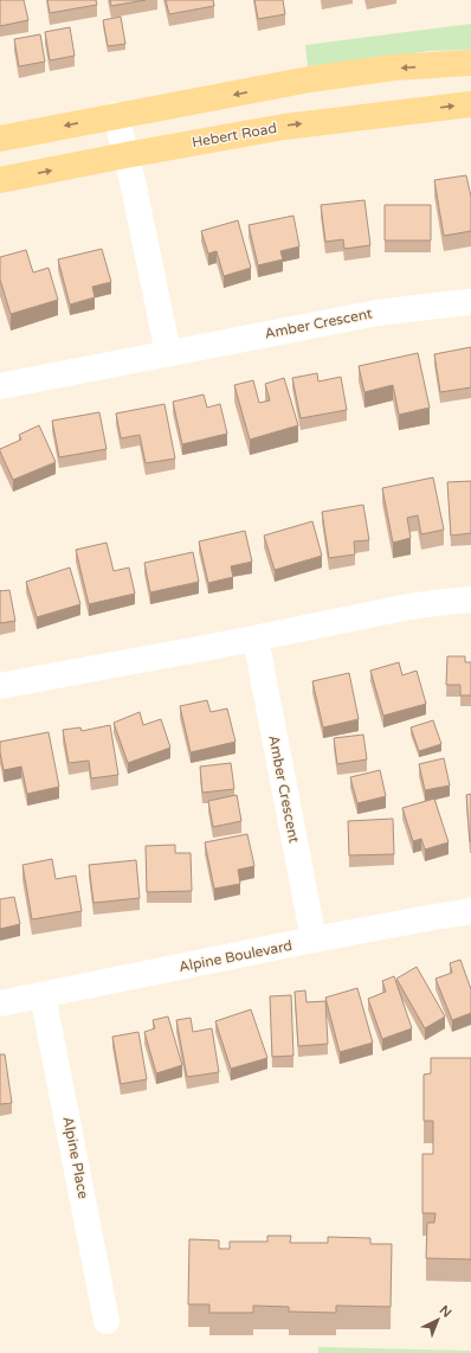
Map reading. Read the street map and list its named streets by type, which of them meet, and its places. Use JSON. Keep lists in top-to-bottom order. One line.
{"streets":{"main road":["Hebert Road"],"street":["Amber Crescent","Alpine Boulevard","Alpine Place"]},"crossings":[["Amber Crescent","Alpine Boulevard"],["Alpine Boulevard","Alpine Place"]],"north":"top right"}
